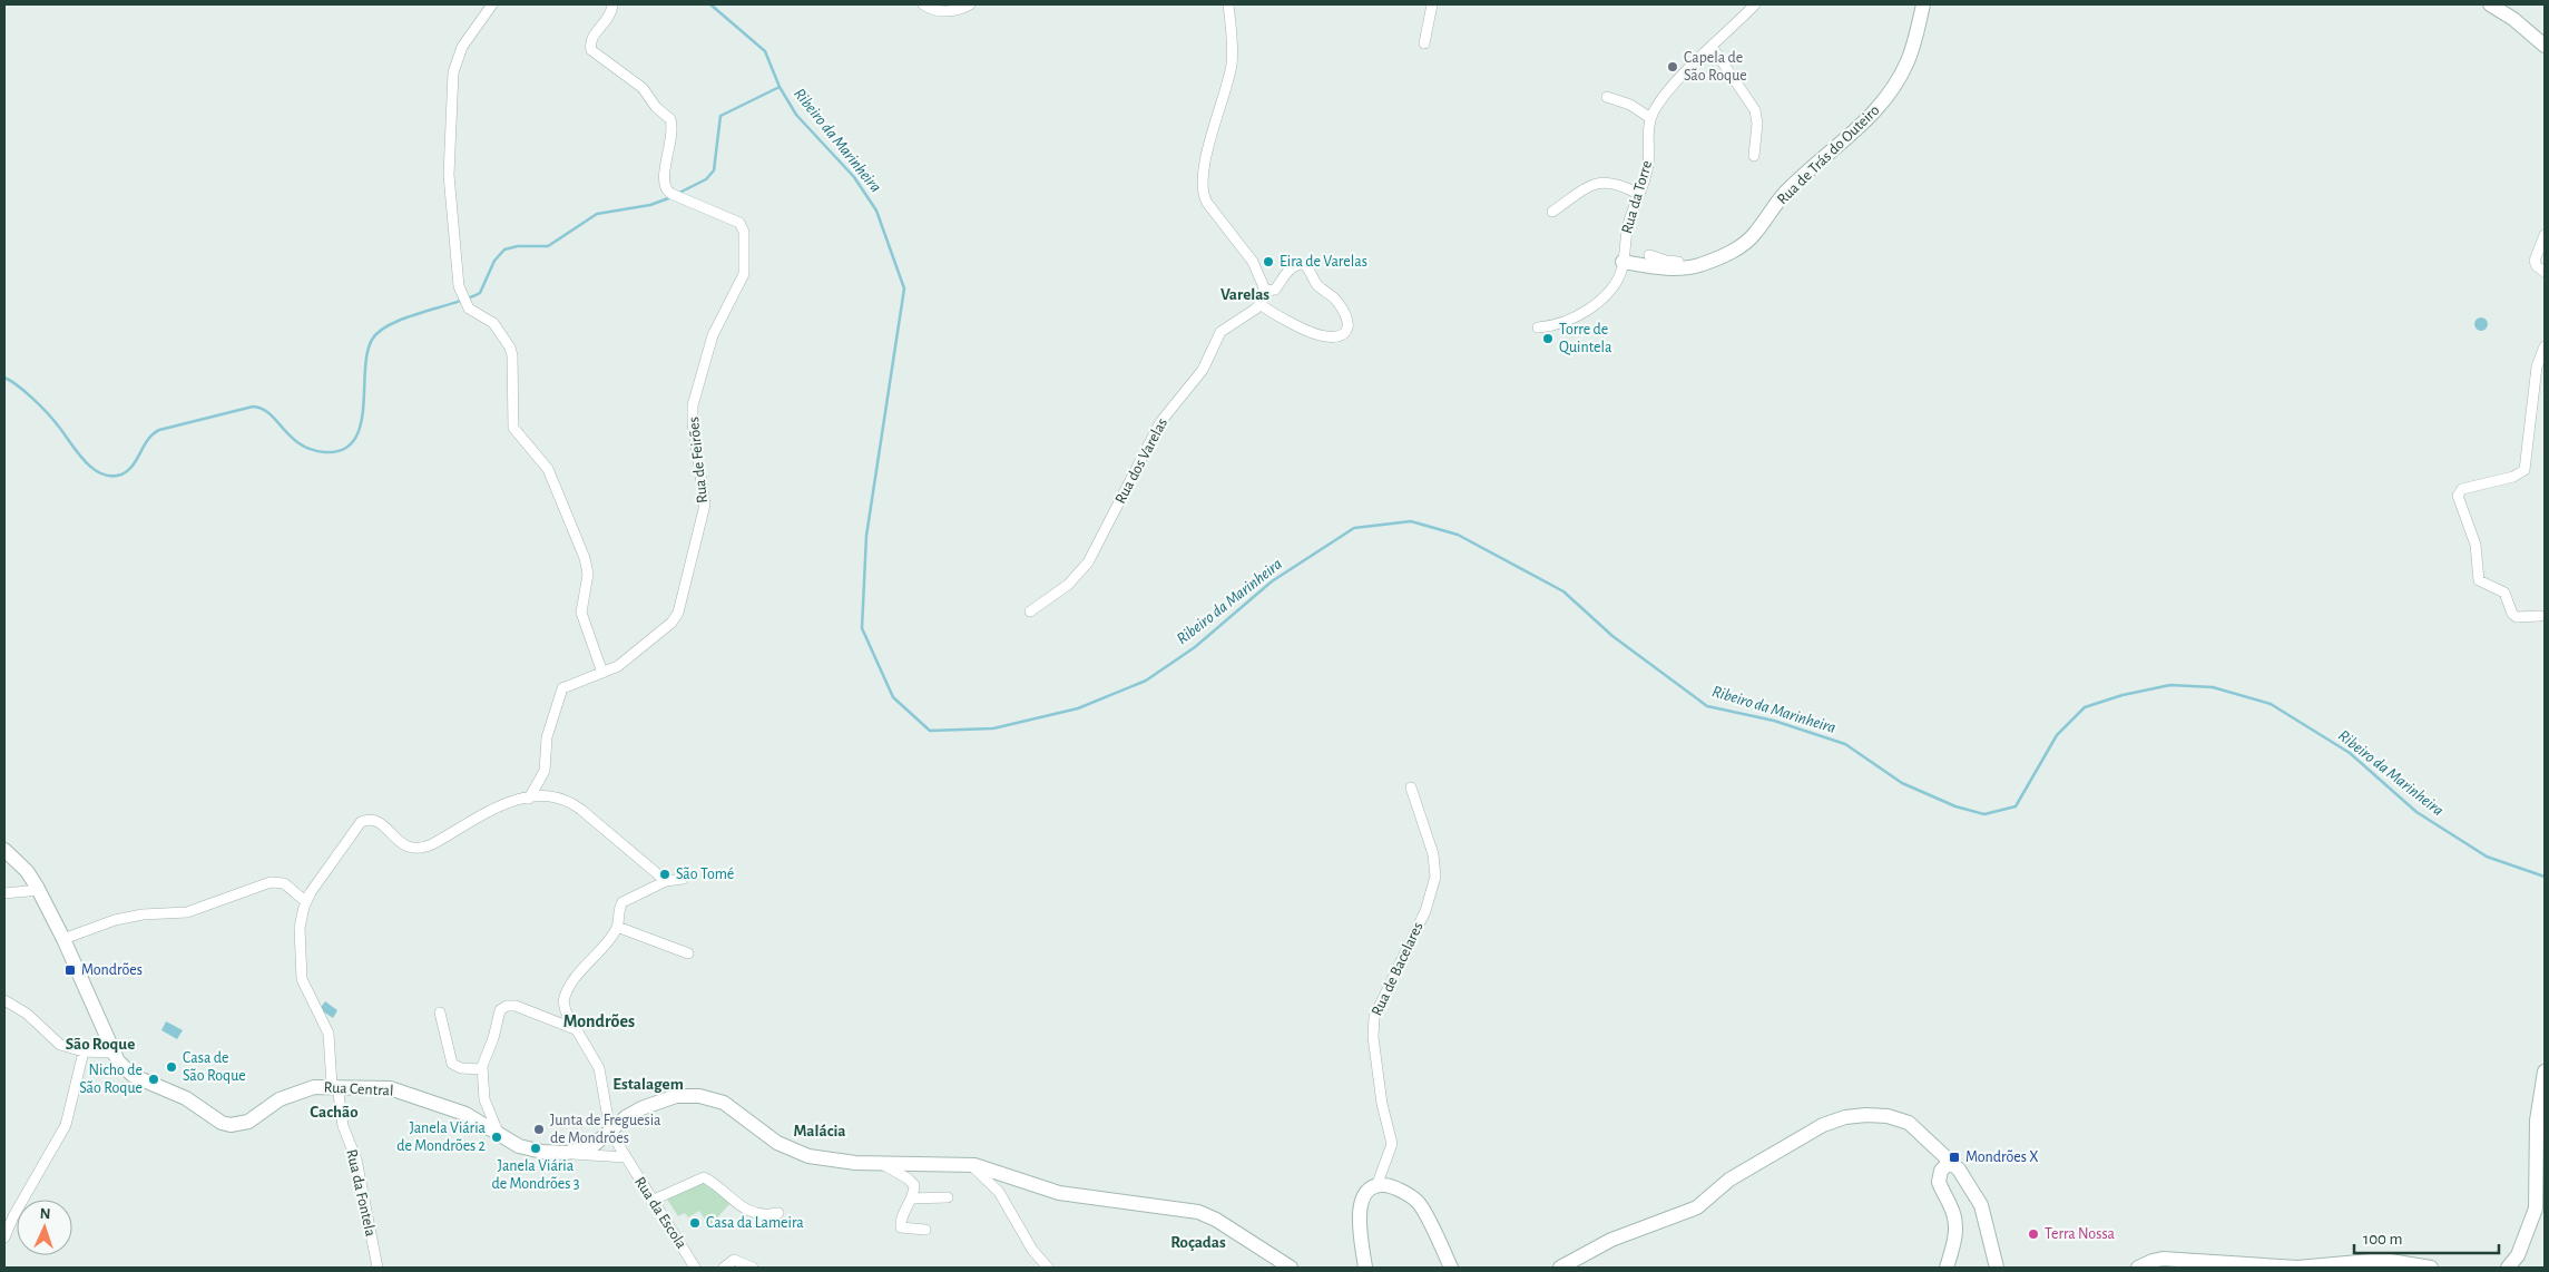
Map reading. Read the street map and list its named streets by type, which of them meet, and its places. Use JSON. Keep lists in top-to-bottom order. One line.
{"streets":{"main road":["Rua de Trás do Outeiro","Rua Central"],"street":["Rua da Torre","Rua de Feirões","Rua dos Varelas","Rua de Bacelares","Rua da Fontela","Rua da Escola"]},"crossings":[["Rua de Trás do Outeiro","Rua da Torre"],["Rua Central","Rua da Fontela"],["Rua Central","Rua da Escola"]],"districts":["Varelas","Mondrões","São Roque","Estalagem","Cachão","Malácia","Roçadas"],"water":["Ribeiro da Marinheira"],"places":{"other":["Capela de São Roque","Eira de Varelas","Torre de Quintela","São Tomé","Casa de São Roque","Nicho de São Roque","Junta de Freguesia de Mondrões","Janela Viária de Mondrões 2","Janela Viária de Mondrões 3","Casa da Lameira","Terra Nossa"],"transit":["Mondrões","Mondrões X"]},"scale_bar":"100 m","north":"top"}
